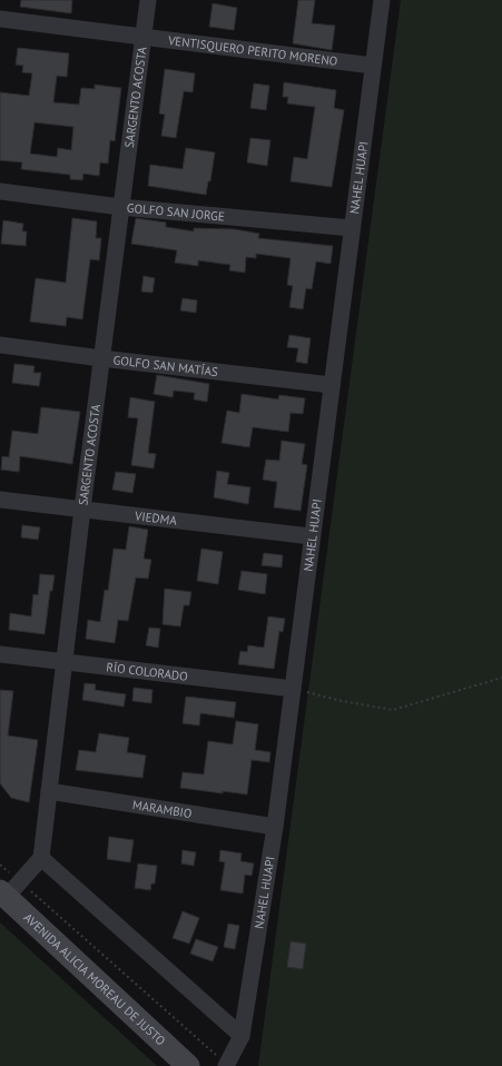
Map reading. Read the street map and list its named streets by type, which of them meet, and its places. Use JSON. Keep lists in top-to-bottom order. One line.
{"streets":{"main road":["AVENIDA ALICIA MOREAU DE JUSTO"],"street":["VENTISQUERO PERITO MORENO","SARGENTO ACOSTA","NAHEL HUAPI","GOLFO SAN JORGE","GOLFO SAN MATÍAS","VIEDMA","RÍO COLORADO","MARAMBIO"]},"crossings":[["VENTISQUERO PERITO MORENO","SARGENTO ACOSTA"],["VENTISQUERO PERITO MORENO","NAHEL HUAPI"],["SARGENTO ACOSTA","GOLFO SAN JORGE"],["SARGENTO ACOSTA","GOLFO SAN MATÍAS"],["SARGENTO ACOSTA","VIEDMA"],["SARGENTO ACOSTA","RÍO COLORADO"],["SARGENTO ACOSTA","MARAMBIO"],["NAHEL HUAPI","GOLFO SAN JORGE"],["NAHEL HUAPI","GOLFO SAN MATÍAS"],["NAHEL HUAPI","VIEDMA"],["NAHEL HUAPI","RÍO COLORADO"],["NAHEL HUAPI","MARAMBIO"]]}
